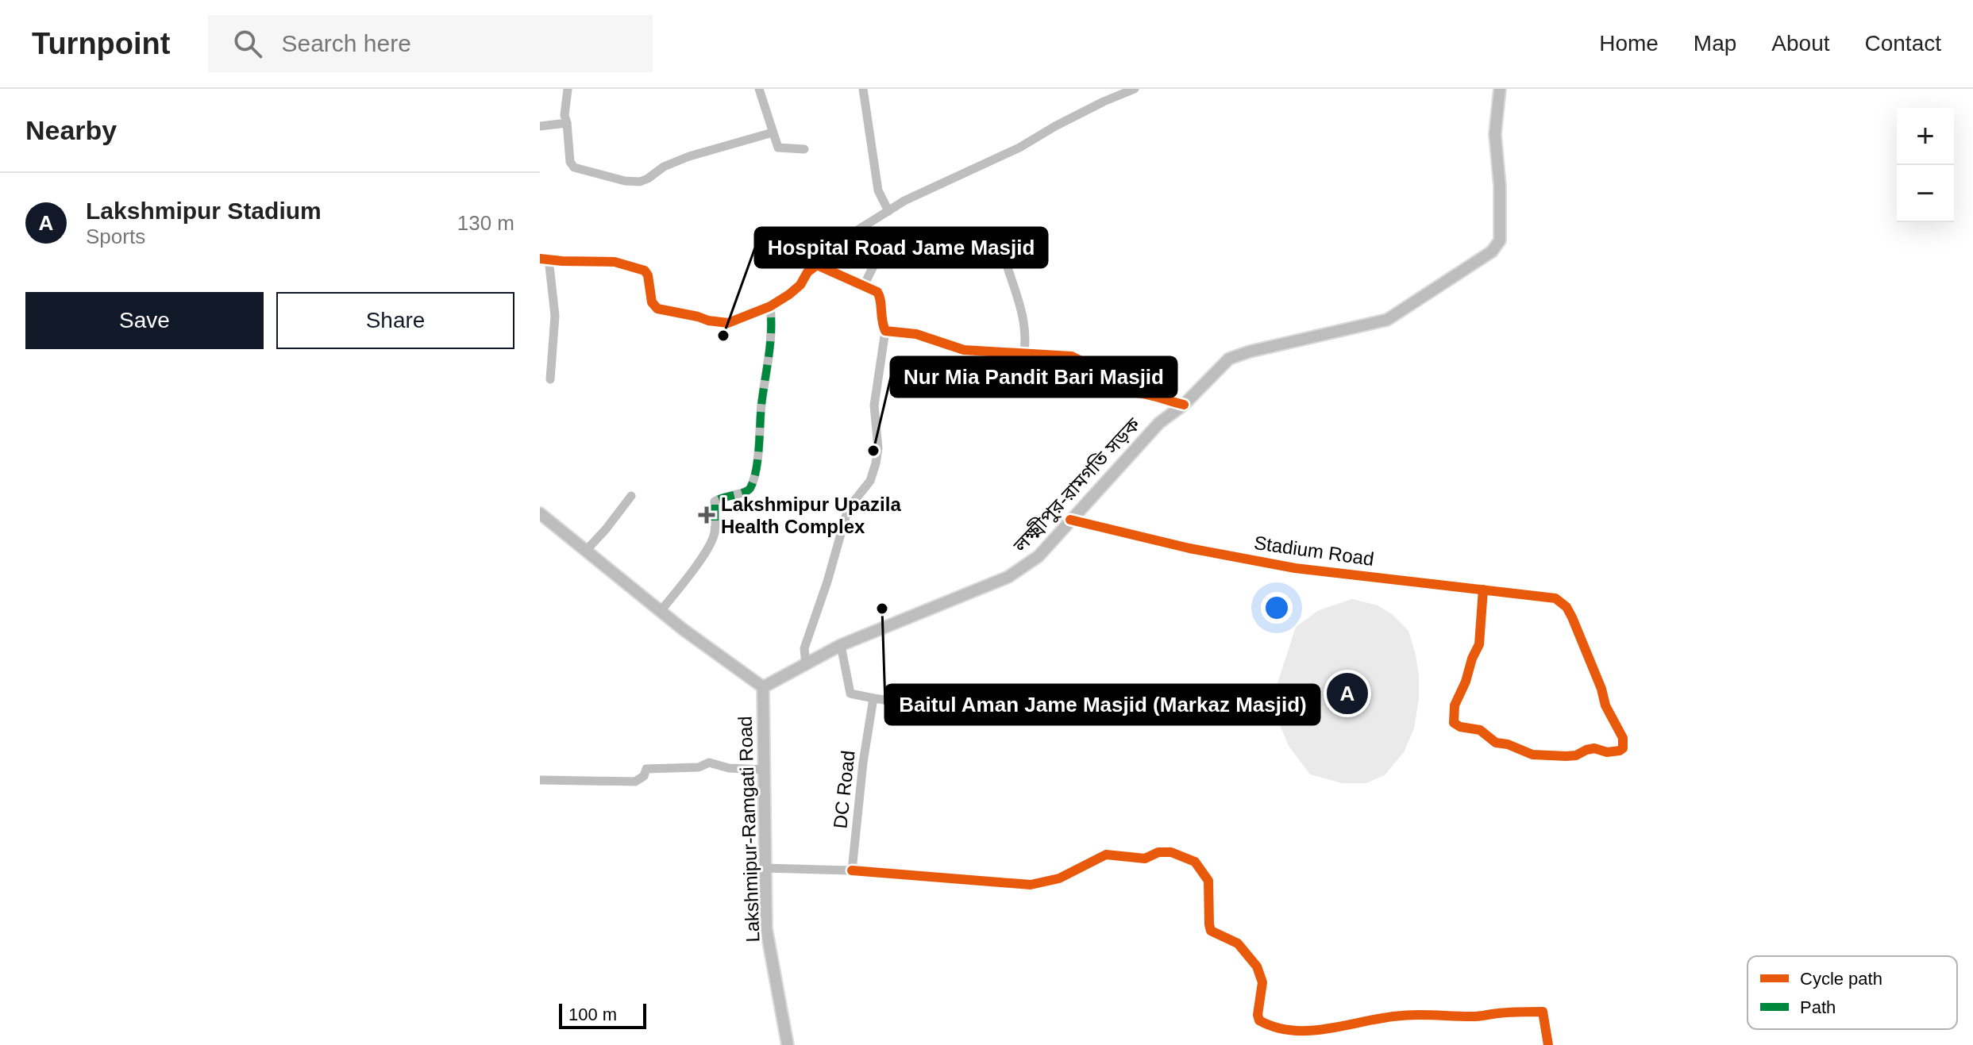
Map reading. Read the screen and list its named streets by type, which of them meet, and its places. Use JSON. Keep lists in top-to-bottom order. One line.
{"streets":{"main road":["লক্ষ্মীপুর-রামগতি সড়ক","Lakshmipur-Ramgati Road"],"street":["Stadium Road","DC Road"]},"crossings":[["লক্ষ্মীপুর-রামগতি সড়ক","Stadium Road"],["লক্ষ্মীপুর-রামগতি সড়ক","Lakshmipur-Ramgati Road"]],"places":{"other":["Hospital Road Jame Masjid","Nur Mia Pandit Bari Masjid","Baitul Aman Jame Masjid (Markaz Masjid)"],"health":["Lakshmipur Upazila Health Complex"]},"legend":["Cycle path","Path"],"scale_bar":"100 m","page":{"header":"Turnpoint","search":"Search here","nav":["Home","Map","About","Contact"],"heading":"Nearby","map_buttons":["+","−"],"list":[{"mark":"A","name":"Lakshmipur Stadium","note":"Sports","value":"130 m"}],"buttons":["Save","Share"],"pins":"A","scale":"100 m"}}
